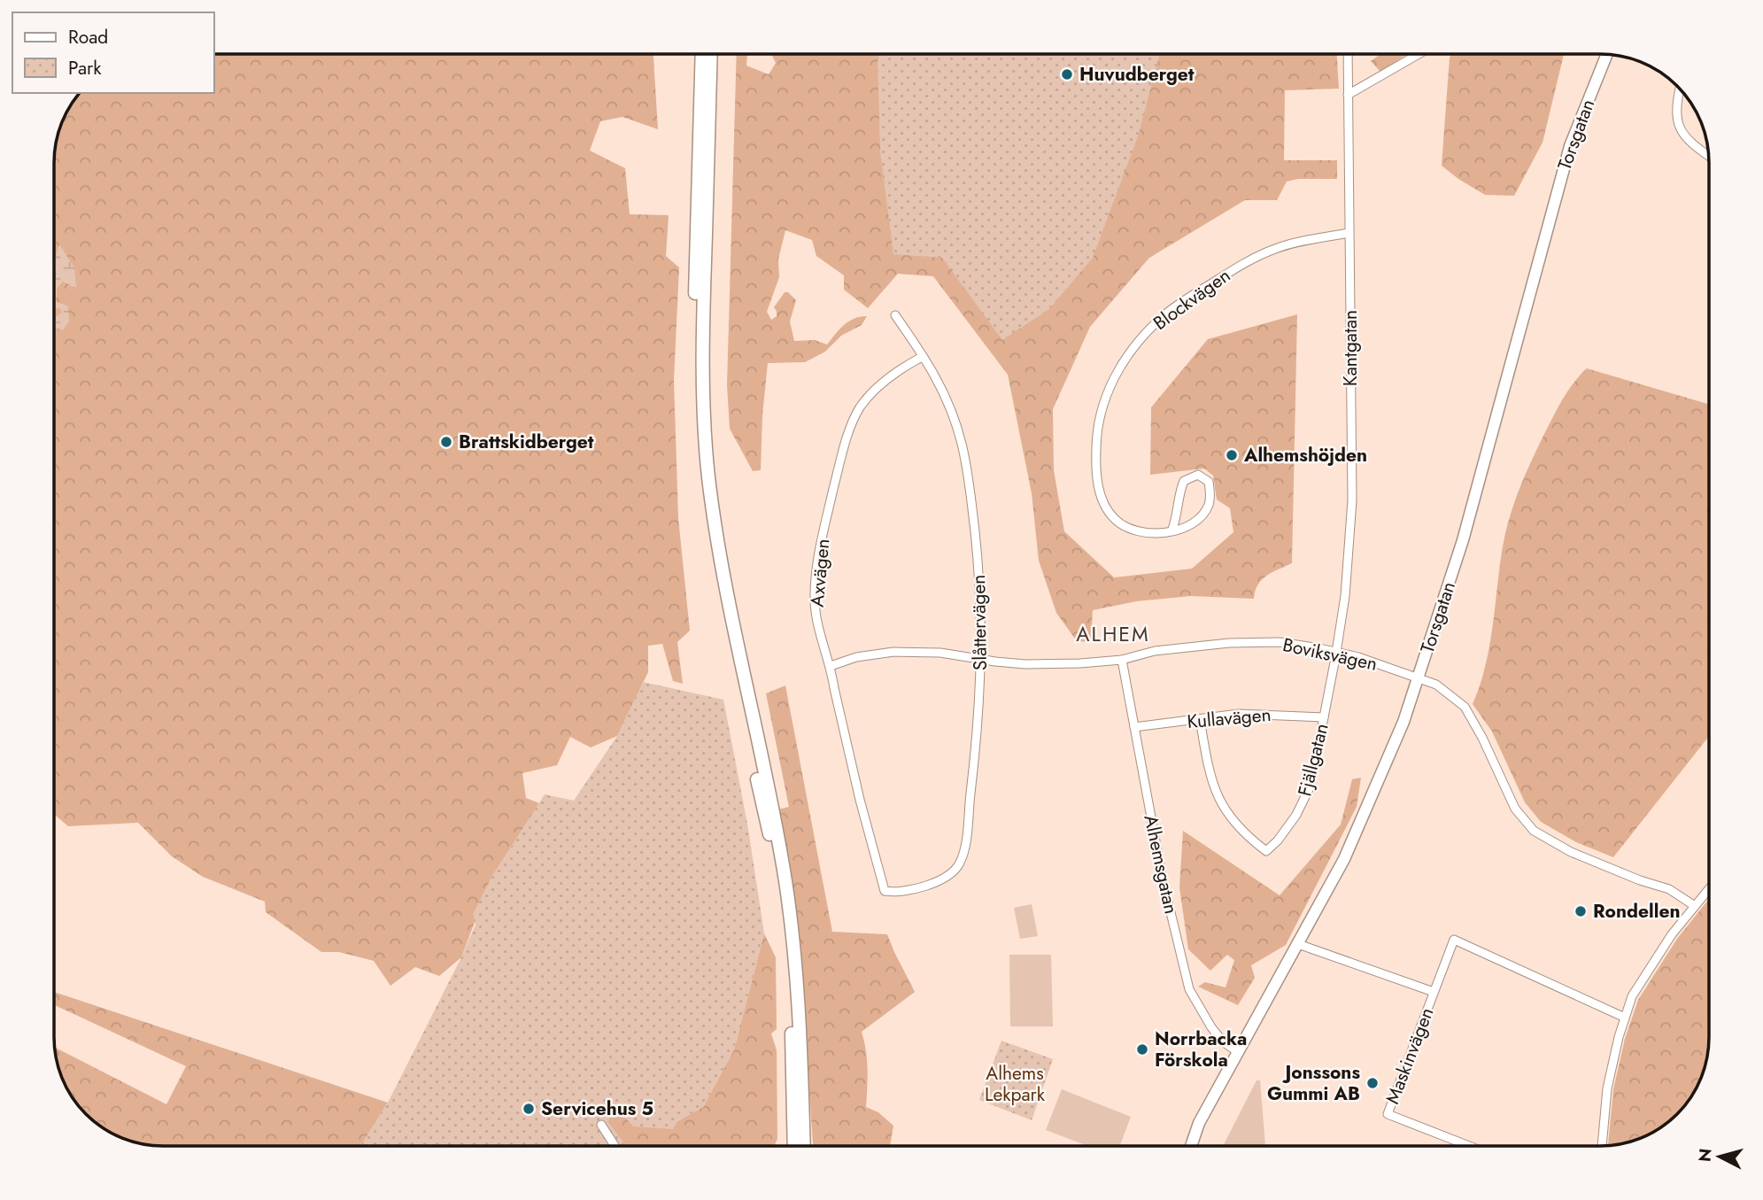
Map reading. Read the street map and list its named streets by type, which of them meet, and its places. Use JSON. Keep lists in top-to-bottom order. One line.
{"streets":{"main road":["Torsgatan"],"street":["Blockvägen","Kantgatan","Axvägen","Slåttervägen","Boviksvägen","Kullavägen","Fjällgatan","Alhemsgatan","Maskinvägen"]},"crossings":[["Torsgatan","Boviksvägen"],["Torsgatan","Alhemsgatan"],["Torsgatan","Maskinvägen"],["Blockvägen","Kantgatan"],["Kantgatan","Boviksvägen"],["Kantgatan","Fjällgatan"],["Axvägen","Slåttervägen"],["Axvägen","Boviksvägen"],["Slåttervägen","Boviksvägen"],["Boviksvägen","Fjällgatan"],["Boviksvägen","Alhemsgatan"],["Kullavägen","Fjällgatan"],["Kullavägen","Alhemsgatan"]],"districts":["ALHEM"],"parks":["Alhems Lekpark"],"places":["Huvudberget","Brattskidberget","Alhemshöjden","Rondellen","Norrbacka Förskola","Jonssons Gummi AB","Servicehus 5"],"legend":["Road","Park"],"north":"left"}
